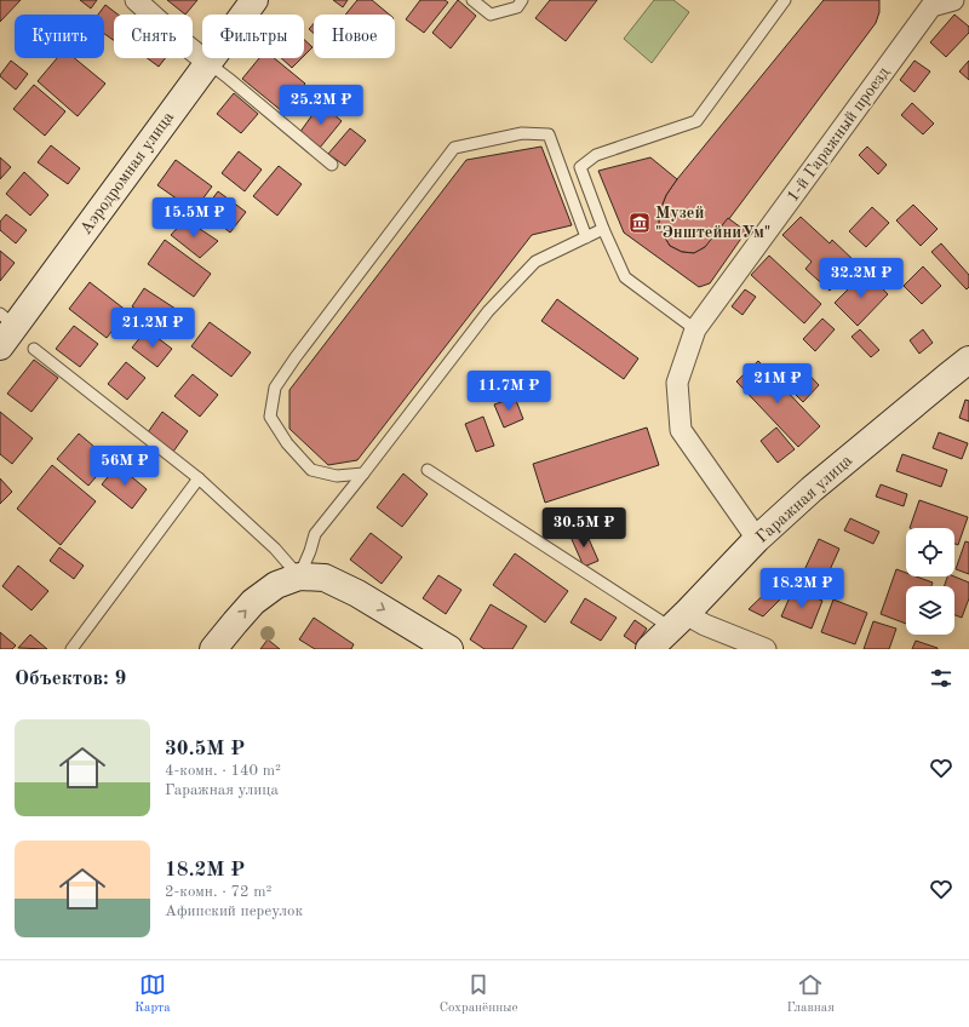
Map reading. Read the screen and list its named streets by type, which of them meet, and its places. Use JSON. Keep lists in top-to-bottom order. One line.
{"streets":{"street":["1-й Гаражный проезд","Аэродромная улица","Гаражная улица"]},"crossings":[["1-й Гаражный проезд","Гаражная улица"]],"places":{"museum":["Музей \"ЭнштейниУм\""]},"page":{"chip":["Купить","Снять","Фильтры","Новое"],"price":["25.2M ₽","15.5M ₽","32.2M ₽","21.2M ₽","21M ₽","11.7M ₽","56M ₽","30.5M ₽","18.2M ₽"],"heading":"Объектов: 9","list":[{"name":"30.5M ₽","note":"4-комн. · 140 m² · Гаражная улица"},{"name":"18.2M ₽","note":"2-комн. · 72 m² · Афипский переулок"}],"tabs":["Карта","Сохранённые","Главная"]}}
